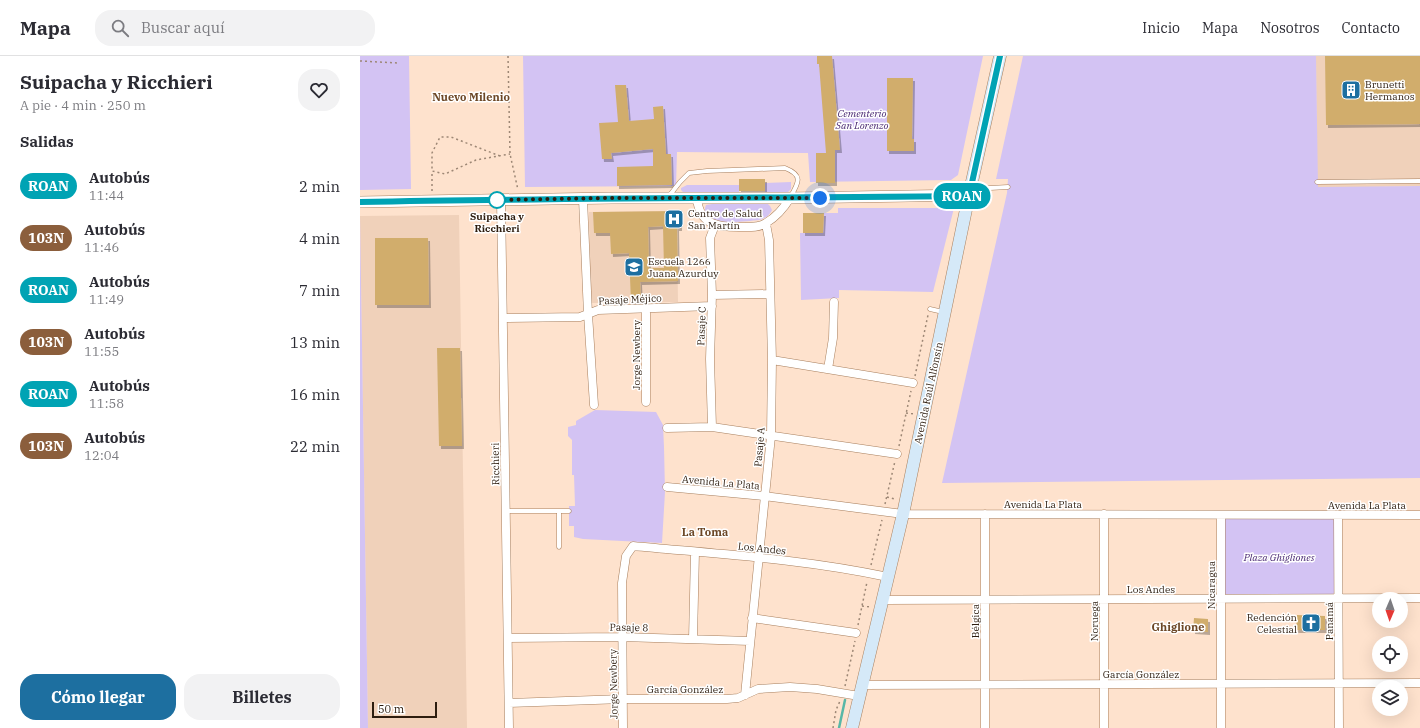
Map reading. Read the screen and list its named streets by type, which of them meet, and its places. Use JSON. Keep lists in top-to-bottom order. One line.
{"streets":{"main road":["Avenida Raúl Alfonsín"],"street":["Pasaje Méjico","Pasaje C","Jorge Newbery","Pasaje A","Ricchieri","Avenida La Plata","Los Andes","Nicaragua","Bélgica","Noruega","Panamá","Pasaje 8","García González"]},"crossings":[["Pasaje Méjico","Pasaje C"],["Pasaje Méjico","Jorge Newbery"],["Pasaje Méjico","Ricchieri"],["Jorge Newbery","Los Andes"],["Jorge Newbery","Pasaje 8"],["Jorge Newbery","García González"],["Avenida Raúl Alfonsín","Avenida La Plata"],["Avenida Raúl Alfonsín","Los Andes"],["Avenida Raúl Alfonsín","García González"],["Pasaje A","Avenida La Plata"],["Pasaje A","Los Andes"],["Pasaje A","Pasaje 8"],["Pasaje A","García González"],["Ricchieri","Pasaje 8"],["Ricchieri","García González"],["Avenida La Plata","Nicaragua"],["Avenida La Plata","Bélgica"],["Avenida La Plata","Noruega"],["Avenida La Plata","Panamá"],["Los Andes","Nicaragua"],["Los Andes","Bélgica"],["Los Andes","Noruega"],["Los Andes","Panamá"],["Nicaragua","García González"],["Bélgica","García González"],["Noruega","García González"],["Panamá","García González"]],"districts":["Nuevo Milenio","La Toma","Ghiglione"],"parks":["Cementerio San Lorenzo","Plaza Ghigliones"],"places":{"building":["Brunetti Hermanos"],"other":["Suipacha y Ricchieri"],"hospital":["Centro de Salud San Martín"],"school or university":["Escuela 1266 Juana Azurduy"],"church":["Redención Celestial"]},"lines":["bus line ROAN"],"scale_bar":"50 m","north":"bottom","page":{"header":"Mapa","search":"Buscar aquí","nav":["Inicio","Mapa","Nosotros","Contacto"],"heading":[["Suipacha y Ricchieri","A pie · 4 min · 250 m"],"Salidas"],"on_map":"ROAN","list":[{"mark":"ROAN","name":"Autobús","note":"11:44","value":"2 min"},{"mark":"103N","name":"Autobús","note":"11:46","value":"4 min"},{"mark":"ROAN","name":"Autobús","note":"11:49","value":"7 min"},{"mark":"103N","name":"Autobús","note":"11:55","value":"13 min"},{"mark":"ROAN","name":"Autobús","note":"11:58","value":"16 min"},{"mark":"103N","name":"Autobús","note":"12:04","value":"22 min"}],"buttons":["Cómo llegar","Billetes"],"scale":"50 m"}}
